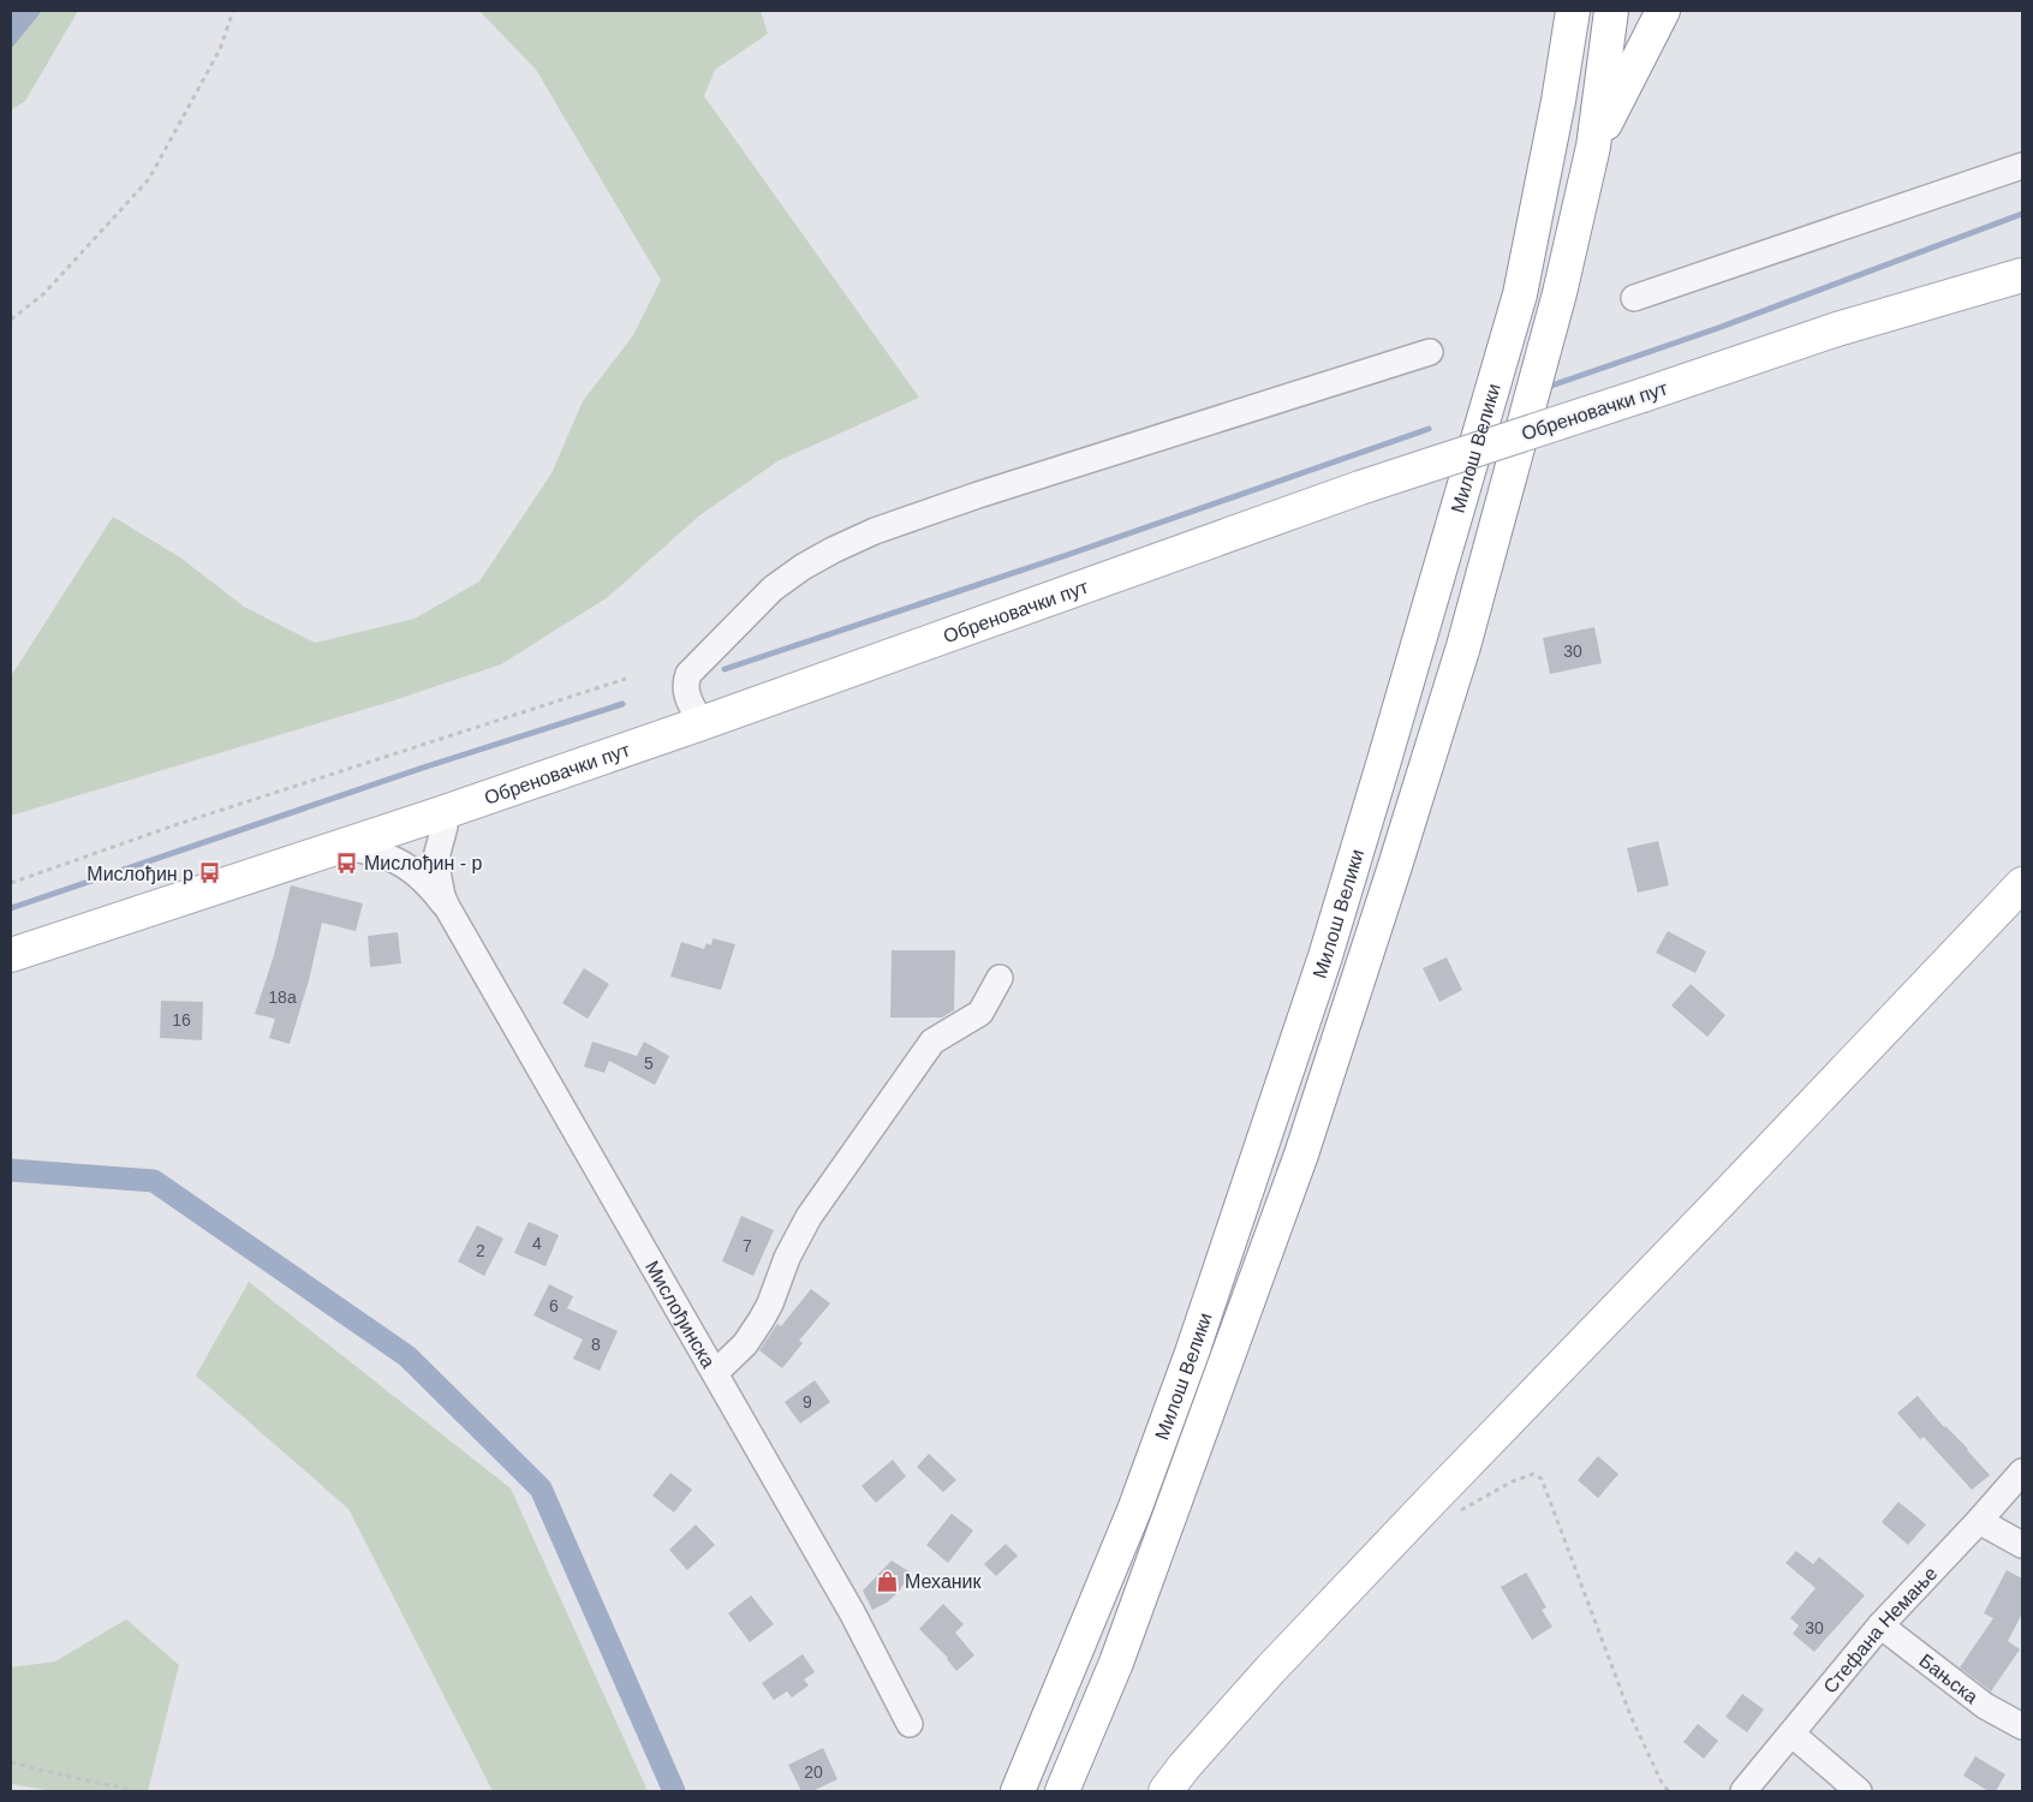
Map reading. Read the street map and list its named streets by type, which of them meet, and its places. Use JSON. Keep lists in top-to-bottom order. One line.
{"streets":{"main road":["Обреновачки пут","Милош Велики"],"street":["Мислођинска","Стефана Немање","Бањска"]},"crossings":[["Обреновачки пут","Мислођинска"],["Стефана Немање","Бањска"]],"places":{"bus stop":["Мислођин - р","Мислођин р"],"shop":["Механик"]},"house_numbers":["30","18a","16","5","4","7","2","6","8","9","30","20"]}
